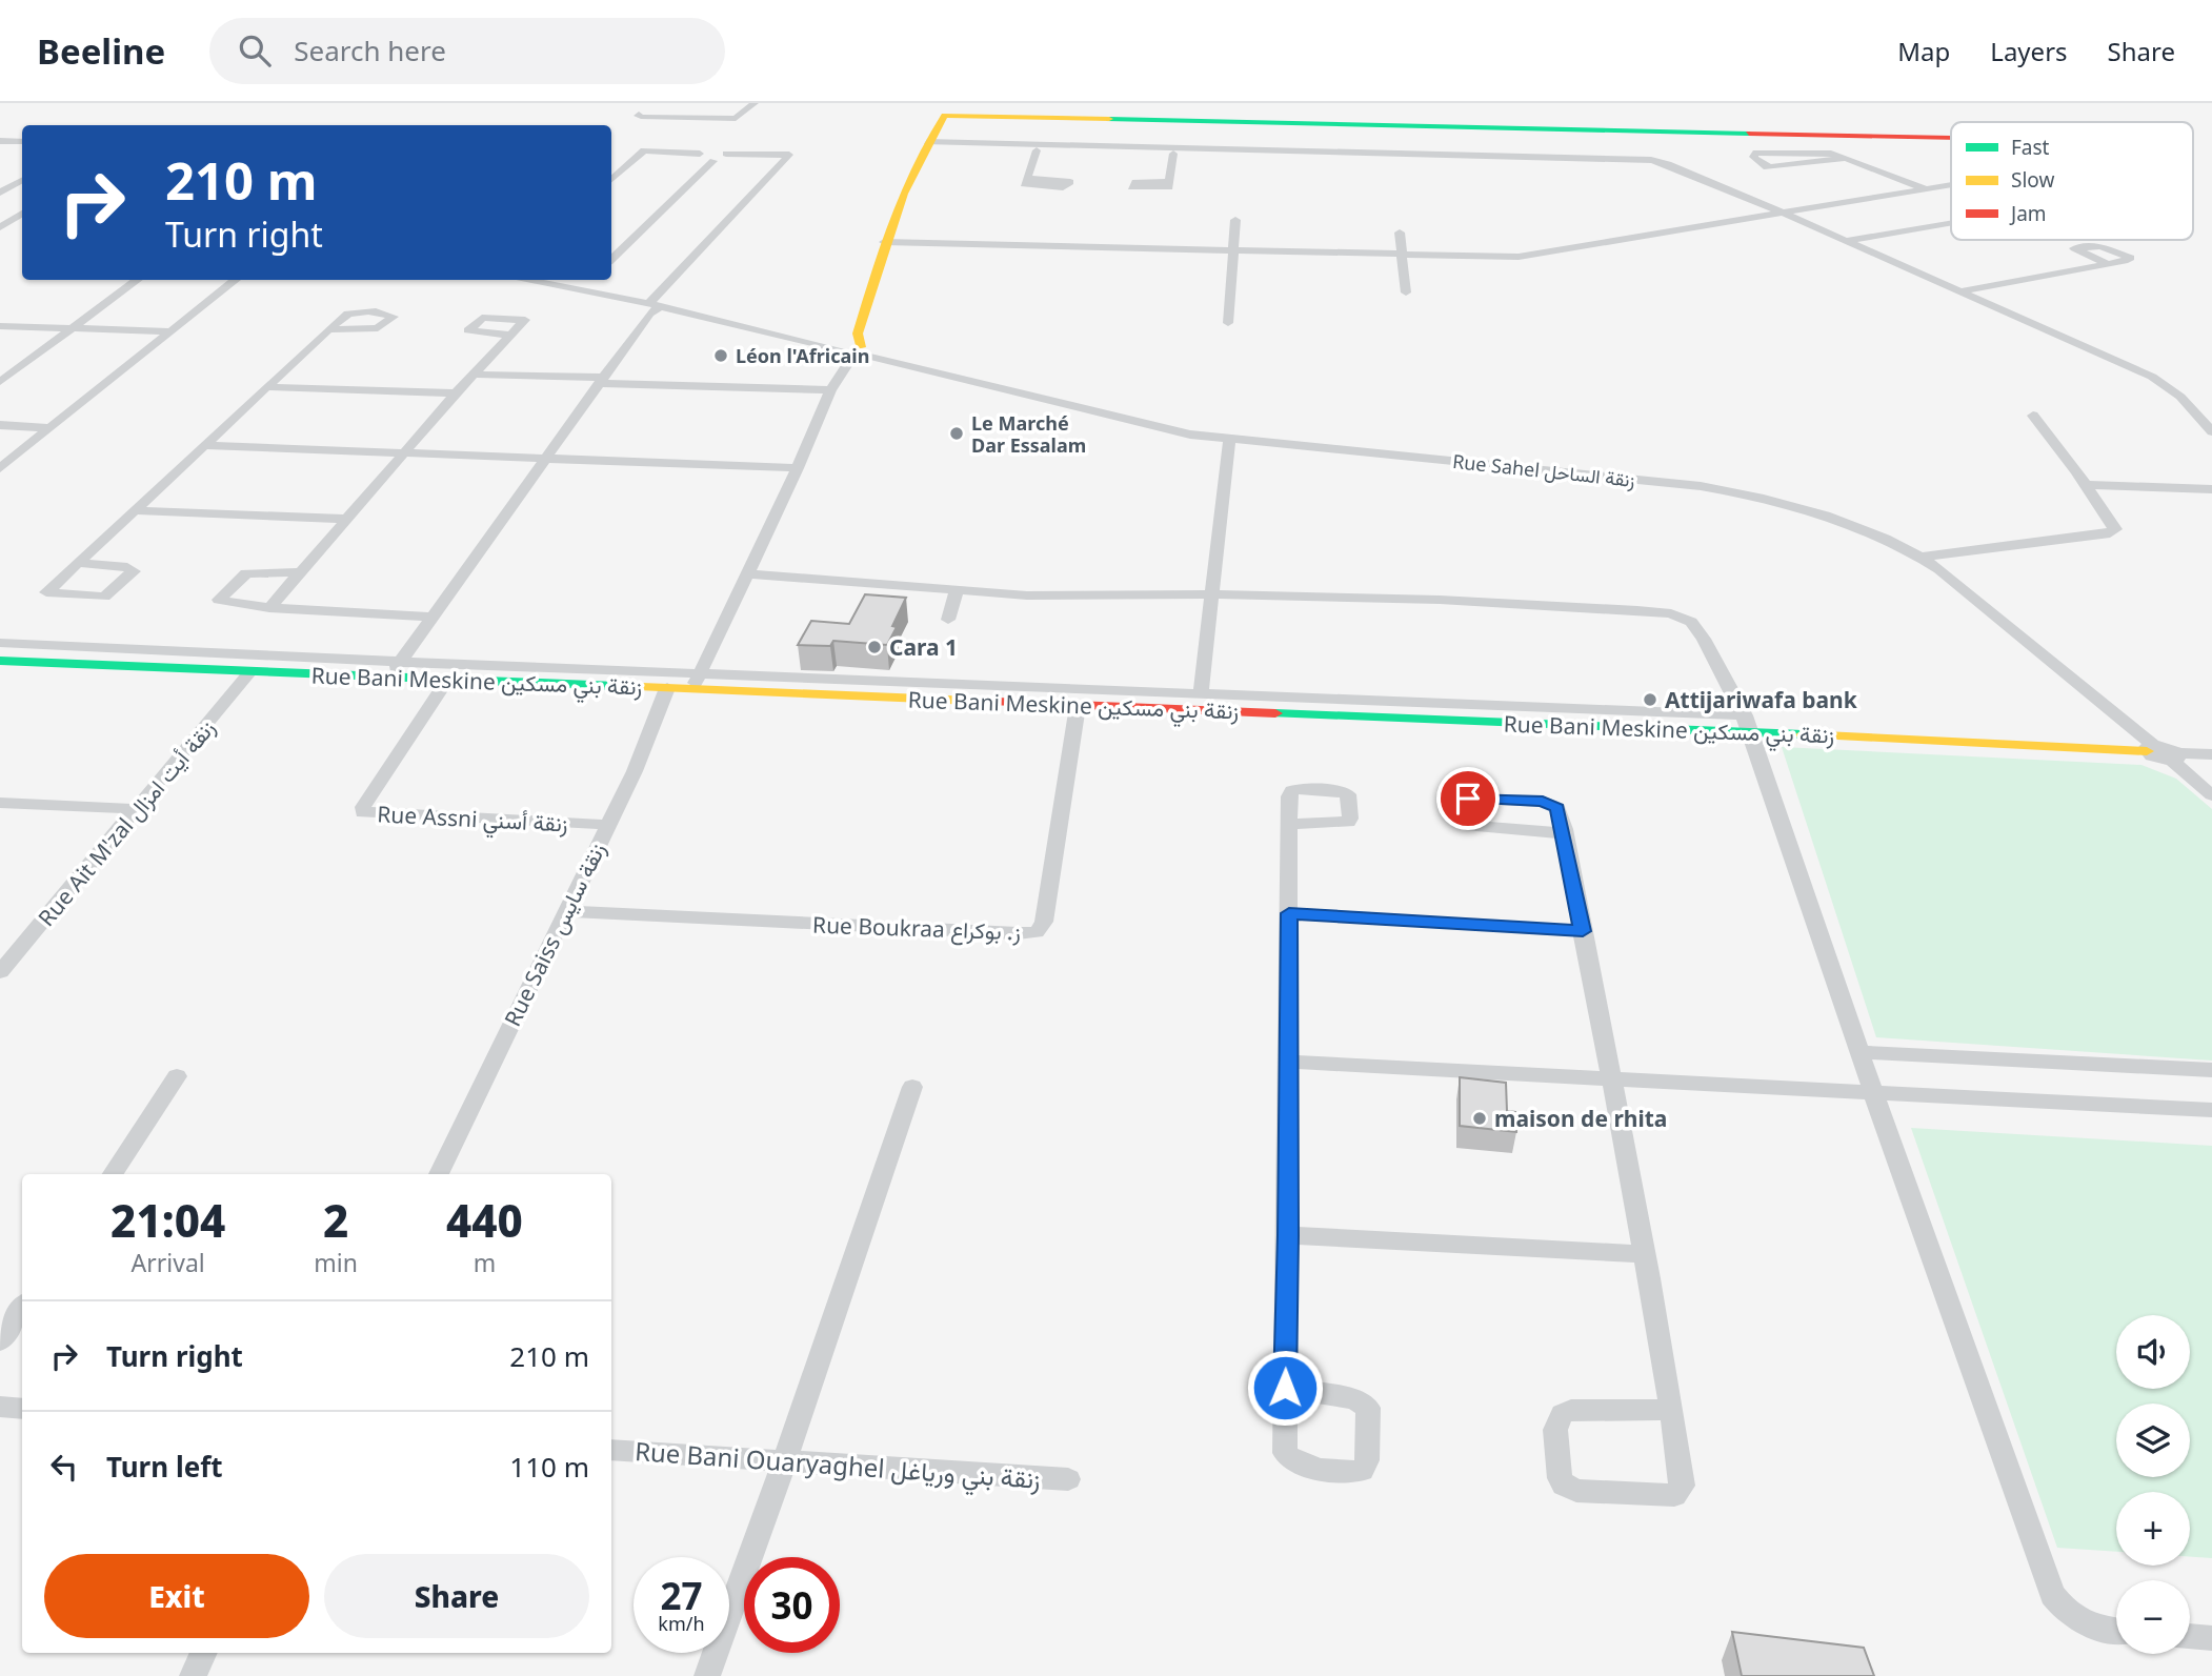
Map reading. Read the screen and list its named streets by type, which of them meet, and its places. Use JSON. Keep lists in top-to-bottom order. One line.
{"streets":{"street":["Rue Sahel زنقة الساحل","Rue Bani Meskine زنقة بني مسكين","Rue Assni زنقة أسني","Rue Ait M'zal زنقة أيت امزال","Rue Boukraa ز. بوكراع","Rue Saiss زنقة سايس","Rue Bani Ouaryaghel زنقة بني ورياغل"]},"crossings":[["Rue Sahel زنقة الساحل","Rue Bani Meskine زنقة بني مسكين"],["Rue Bani Meskine زنقة بني مسكين","Rue Assni زنقة أسني"],["Rue Bani Meskine زنقة بني مسكين","Rue Ait M'zal زنقة أيت امزال"],["Rue Bani Meskine زنقة بني مسكين","Rue Boukraa ز. بوكراع"],["Rue Bani Meskine زنقة بني مسكين","Rue Saiss زنقة سايس"],["Rue Assni زنقة أسني","Rue Saiss زنقة سايس"],["Rue Boukraa ز. بوكراع","Rue Saiss زنقة سايس"]],"places":["Léon l'Africain","Le Marché Dar Essalam","Cara 1","Attijariwafa bank","maison de rhita"],"legend":["Fast","Slow","Jam"],"page":{"header":"Beeline","search":"Search here","nav":["Map","Layers","Share"],"turn":["210 m","Turn right"],"eta":["21:04","Arrival","2","min","440","m"],"list":[{"name":"Turn right","value":"210 m"},{"name":"Turn left","value":"110 m"}],"map_buttons":["+","−"],"buttons":["Exit","Share"],"speed":"27 km/h","limit":"30"}}
